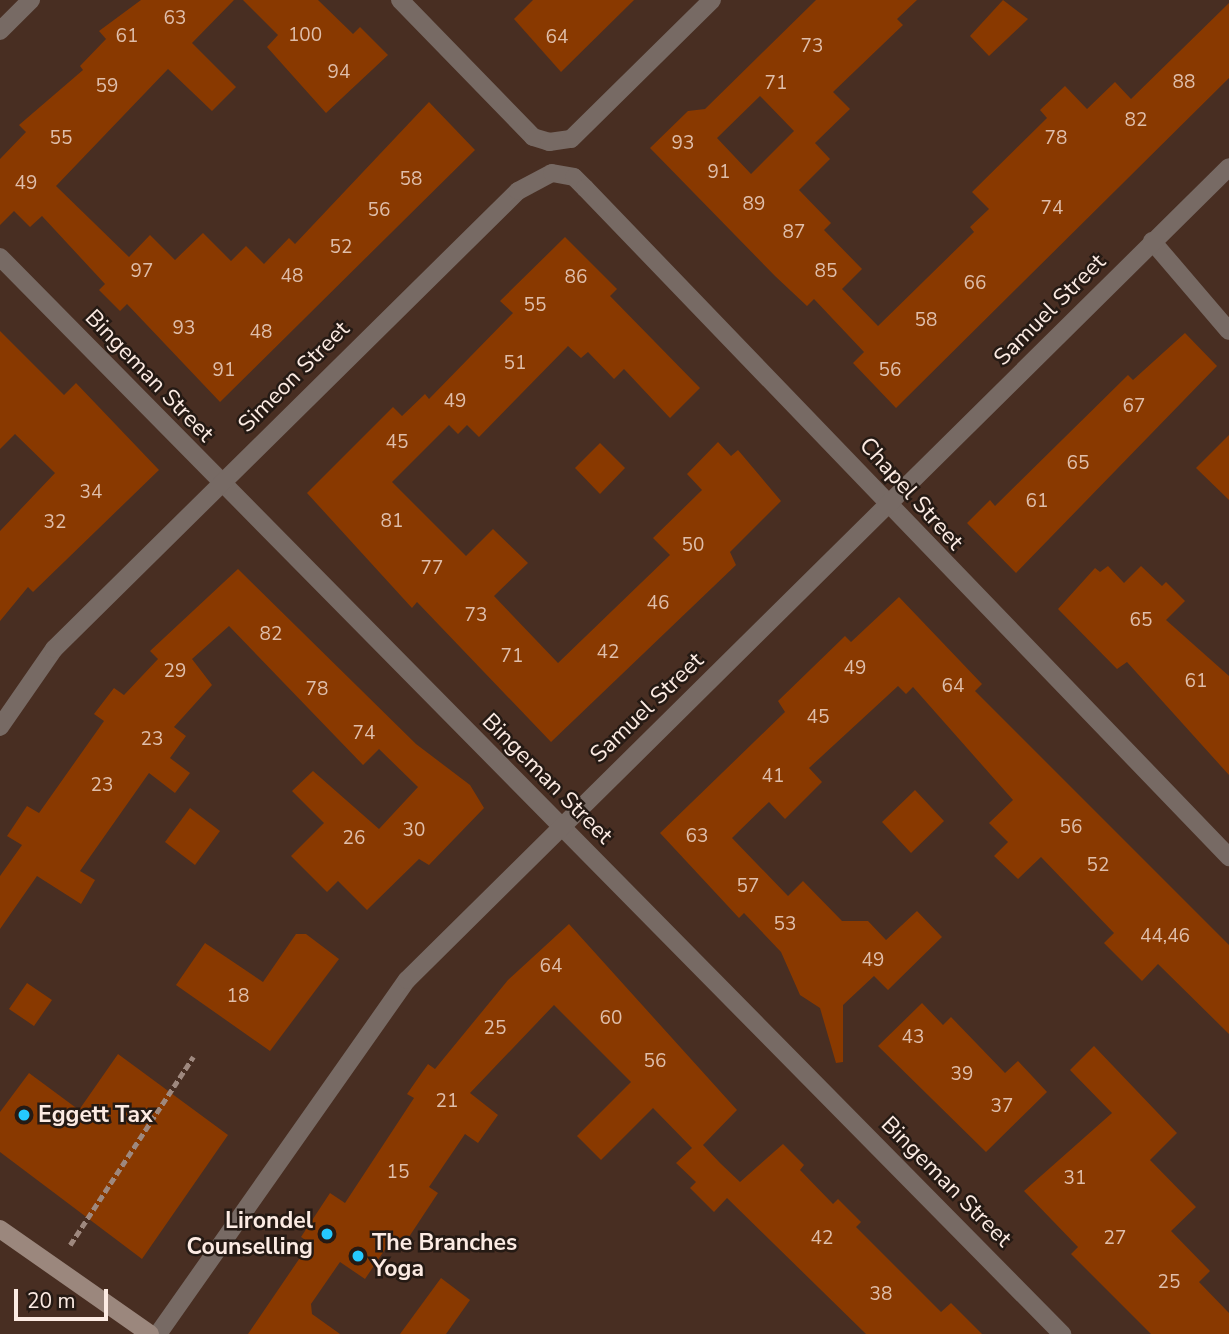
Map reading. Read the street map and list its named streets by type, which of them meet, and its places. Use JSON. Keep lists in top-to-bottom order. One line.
{"streets":{"street":["Samuel Street","Bingeman Street","Simeon Street","Chapel Street"]},"crossings":[["Samuel Street","Bingeman Street"],["Samuel Street","Chapel Street"],["Bingeman Street","Simeon Street"],["Simeon Street","Chapel Street"]],"places":["Eggett Tax","Lirondel Counselling","The Branches Yoga"],"house_numbers":["63","100","61","64","73","94","88","71","59","82","55","78","93","91","58","49","89","74","56","87","52","97","85","48","86","66","55","58","93","48","51","91","56","49","67","45","65","34","61","81","32","50","77","46","73","65","82","42","71","49","29","61","64","78","45","74","23","41","23","56","30","63","26","52","57","53","44,46","49","64","18","60","25","43","56","39","21","37","15","31","42","27","25","38"],"scale_bar":"20 m"}
